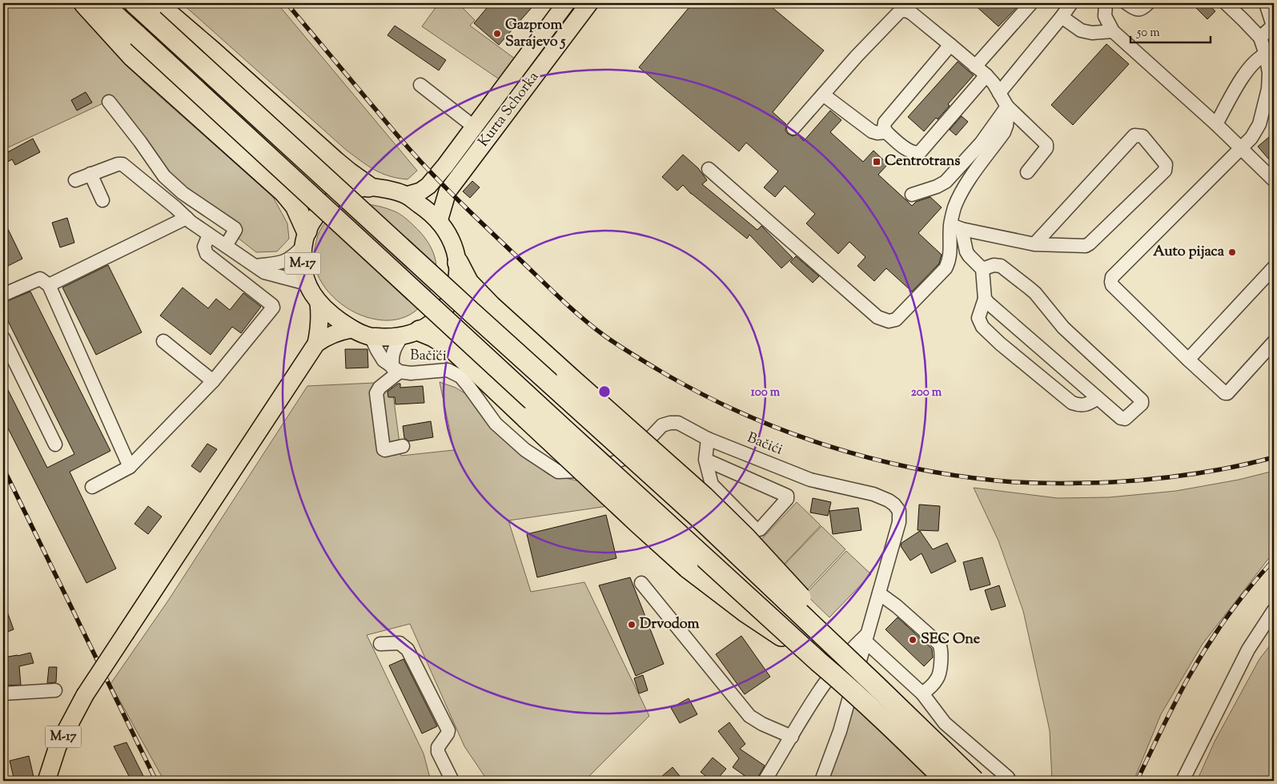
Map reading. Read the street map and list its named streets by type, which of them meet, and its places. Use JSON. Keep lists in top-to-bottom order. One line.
{"streets":{"main road":["Kurta Schorka","M-17"],"street":["Bačići"]},"crossings":[["M-17","Bačići"]],"places":{"other":["Gazprom Sarajevo 5","Auto pijaca","Drvodom","SEC One"],"transit":["Centrotrans"]},"scale_bar":"50 m","rings":["100 m","200 m"]}
